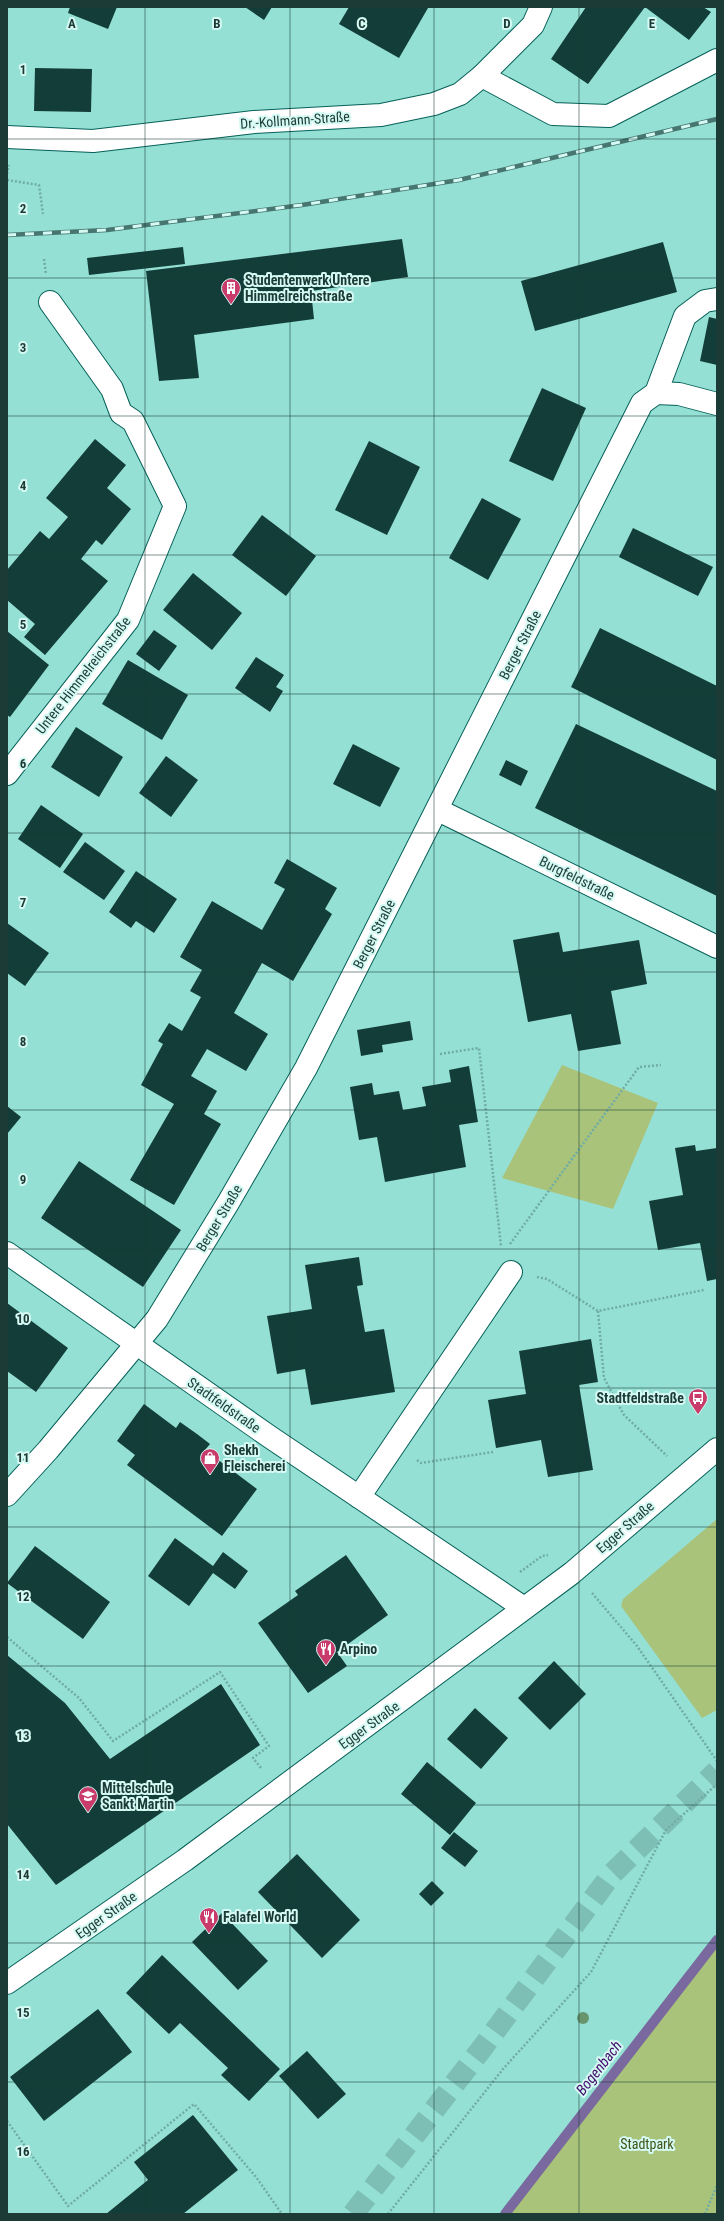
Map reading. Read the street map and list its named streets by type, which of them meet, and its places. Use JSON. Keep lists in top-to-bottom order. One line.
{"streets":{"street":["Dr.-Kollmann-Straße","Berger Straße","Untere Himmelreichstraße","Burgfeldstraße","Stadtfeldstraße","Egger Straße"]},"crossings":[["Berger Straße","Burgfeldstraße"],["Berger Straße","Stadtfeldstraße"],["Stadtfeldstraße","Egger Straße"]],"water":["Bogenbach"],"parks":["Stadtpark"],"places":{"building":["Studentenwerk Untere Himmelreichstraße"],"bus stop":["Stadtfeldstraße"],"shop":["Shekh Fleischerei"],"restaurant":["Arpino","Falafel World"],"school or university":["Mittelschule Sankt Martin"]},"grid":{"columns":["A","B","C","D","E"],"rows":["1","2","3","4","5","6","7","8","9","10","11","12","13","14","15","16"]}}
